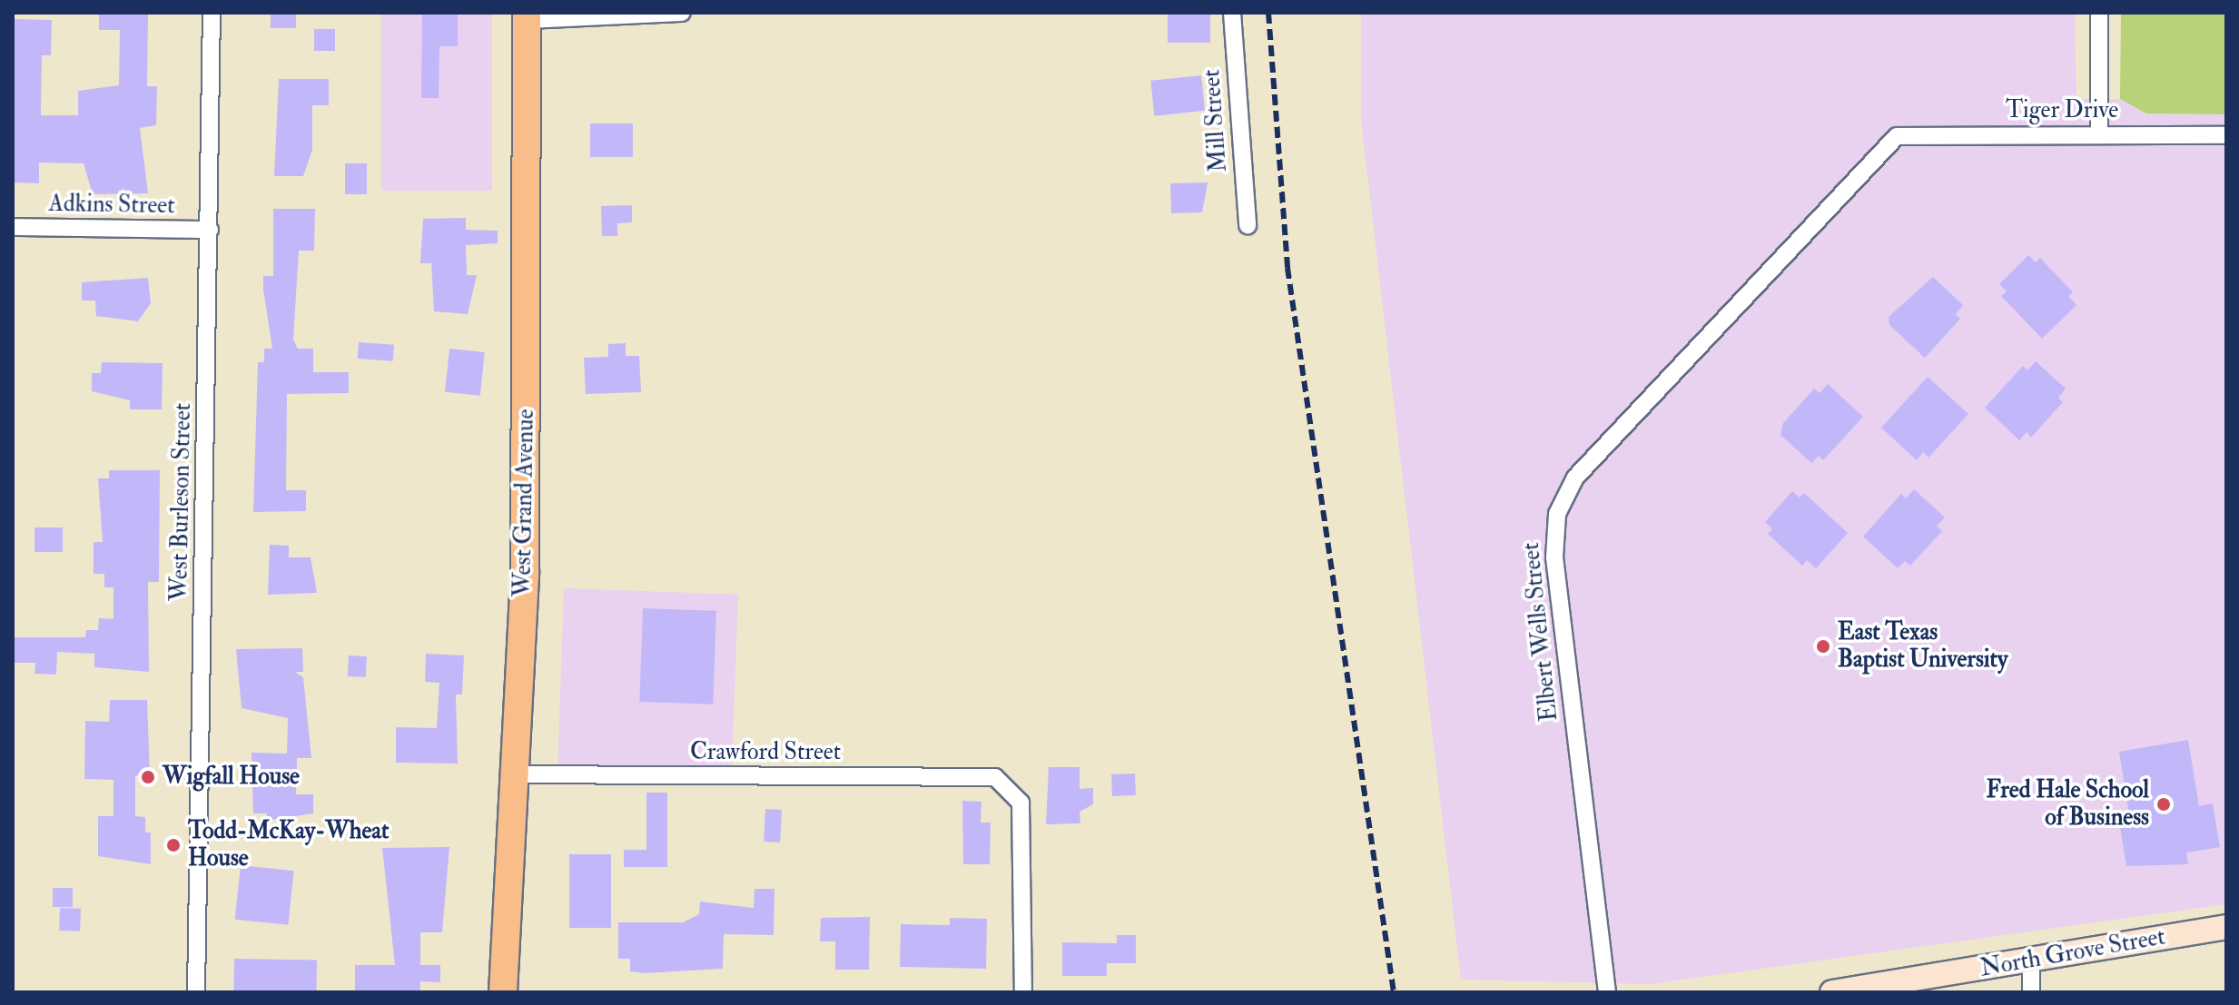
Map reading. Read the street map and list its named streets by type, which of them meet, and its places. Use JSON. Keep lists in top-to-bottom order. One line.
{"streets":{"highway":["West Grand Avenue"],"main road":["North Grove Street"],"street":["Tiger Drive","Mill Street","Adkins Street","West Burleson Street","Elbert Wells Street","Crawford Street"]},"crossings":[["Tiger Drive","Elbert Wells Street"],["Adkins Street","West Burleson Street"],["West Grand Avenue","Crawford Street"]],"places":["East Texas Baptist University","Wigfall House","Fred Hale School of Business","Todd-McKay-Wheat House"]}
